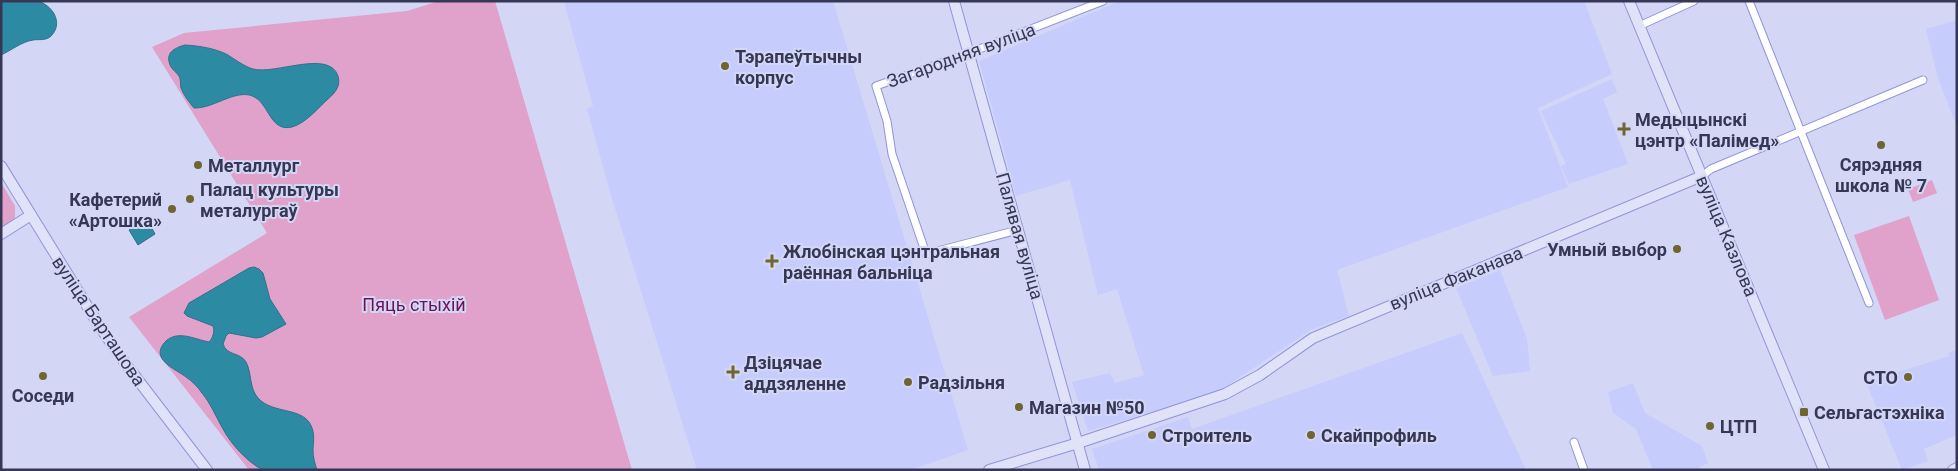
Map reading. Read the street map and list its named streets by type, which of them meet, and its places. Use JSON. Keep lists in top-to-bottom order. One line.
{"streets":{"main road":["Палявая вуліца","вуліца Казлова","вуліца Факанава","вуліца Барташова"],"street":["Загародняя вуліца"]},"crossings":[["Загародняя вуліца","Палявая вуліца"],["Палявая вуліца","вуліца Факанава"],["вуліца Казлова","вуліца Факанава"]],"parks":["Пяць стыхій"],"places":{"other":["Тэрапеўтычны корпус","Сярэдняя школа № 7","Металлург","Палац культуры металургаў","Кафетерий «Артошка»","Умный выбор","Соседи","СТО","Радзільня","Магазин №50","ЦТП","Строитель","Скайпрофиль"],"health":["Медыцынскі цэнтр «Палімед»","Жлобінская цэнтральная раённая бальніца","Дзіцячае аддзяленне"],"transit":["Сельгастэхніка"]}}
